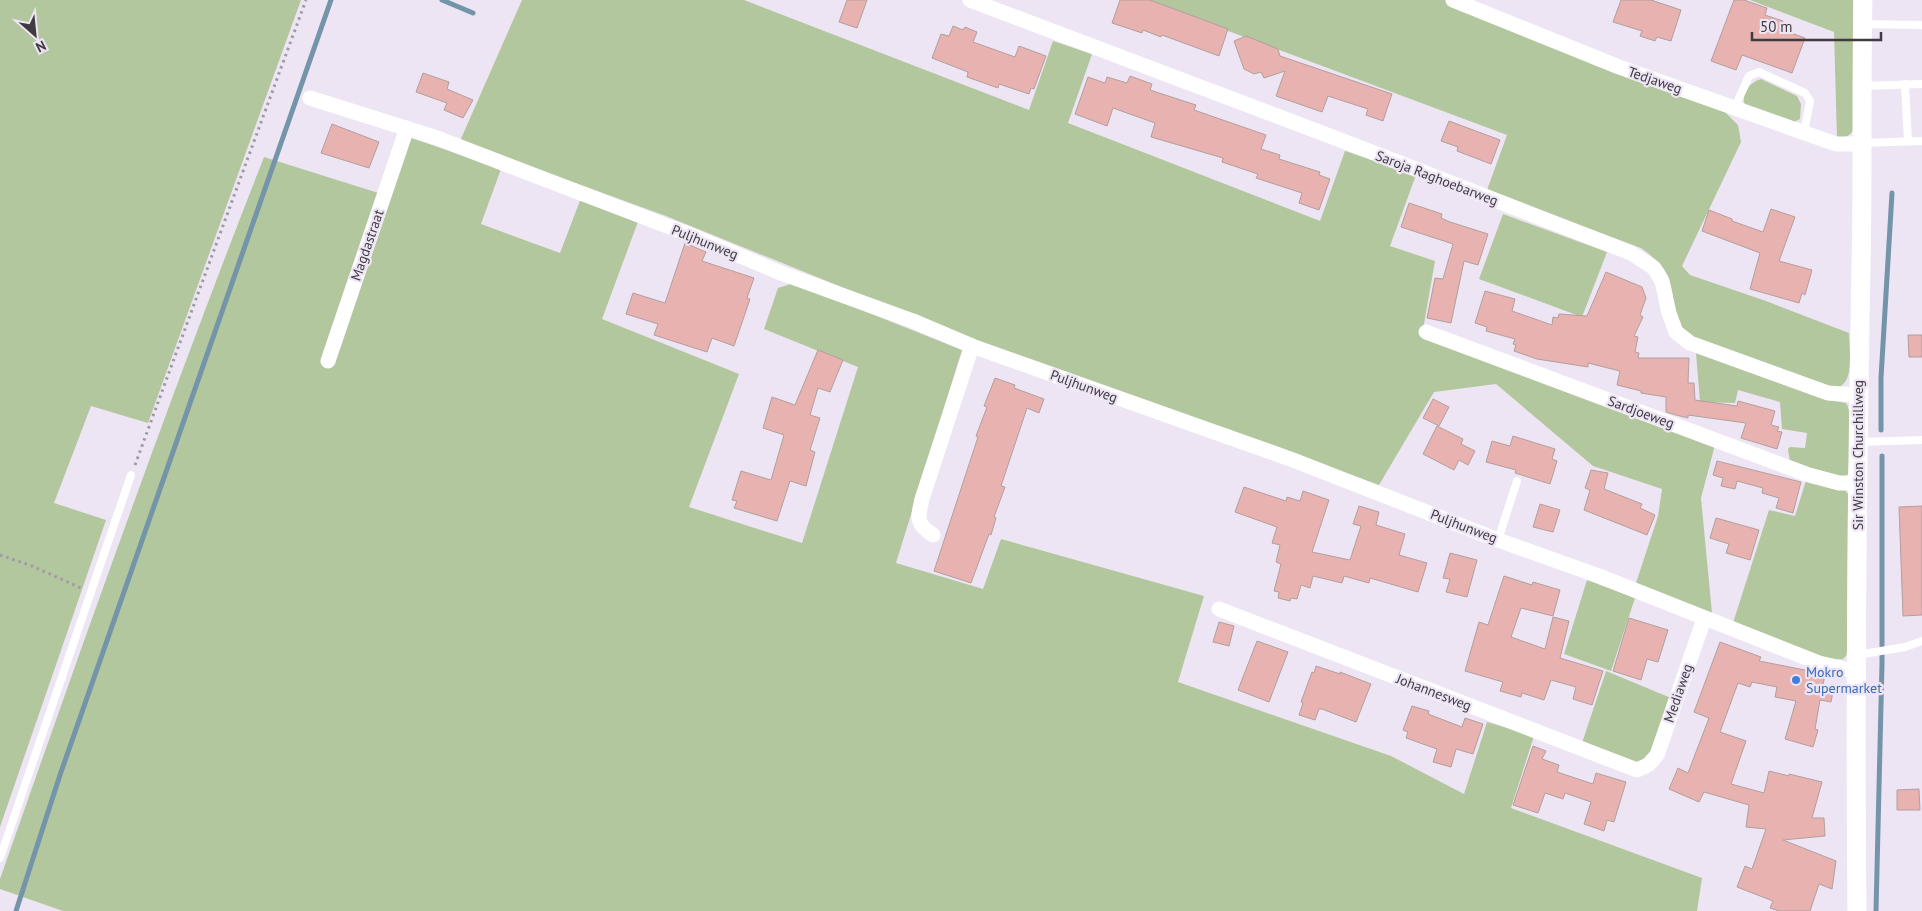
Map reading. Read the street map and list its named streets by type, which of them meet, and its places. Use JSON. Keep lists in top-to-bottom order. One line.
{"streets":{"street":["Tedjaweg","Saroja Raghoebarweg","Puljhunweg","Magdastraat","Sardjoeweg","Sir Winston Churchillweg","Johannesweg","Mediaweg"]},"crossings":[["Tedjaweg","Sir Winston Churchillweg"],["Saroja Raghoebarweg","Sir Winston Churchillweg"],["Puljhunweg","Magdastraat"],["Puljhunweg","Sir Winston Churchillweg"],["Puljhunweg","Mediaweg"],["Sardjoeweg","Sir Winston Churchillweg"],["Johannesweg","Mediaweg"]],"places":["Mokro Supermarket"],"scale_bar":"50 m","north":"bottom right"}
